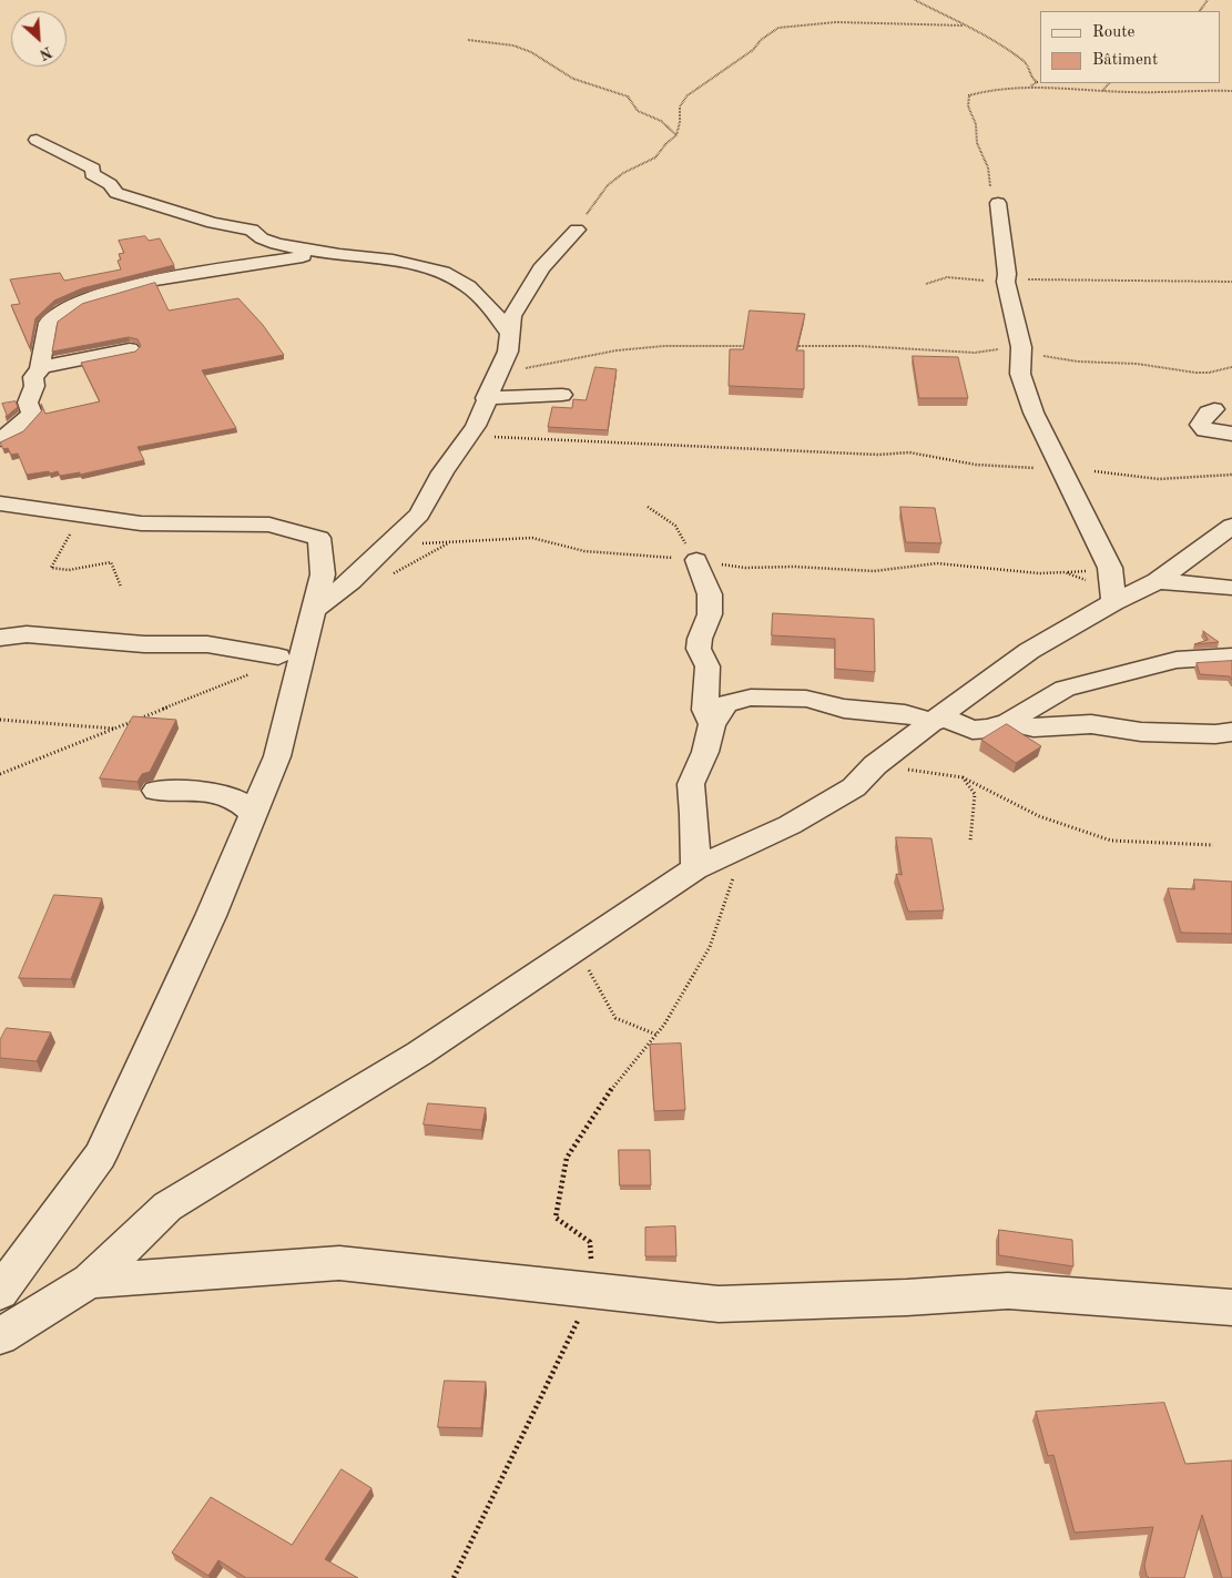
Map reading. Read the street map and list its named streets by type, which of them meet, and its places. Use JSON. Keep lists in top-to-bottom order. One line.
{"legend":["Route","Bâtiment"],"north":"bottom right"}
